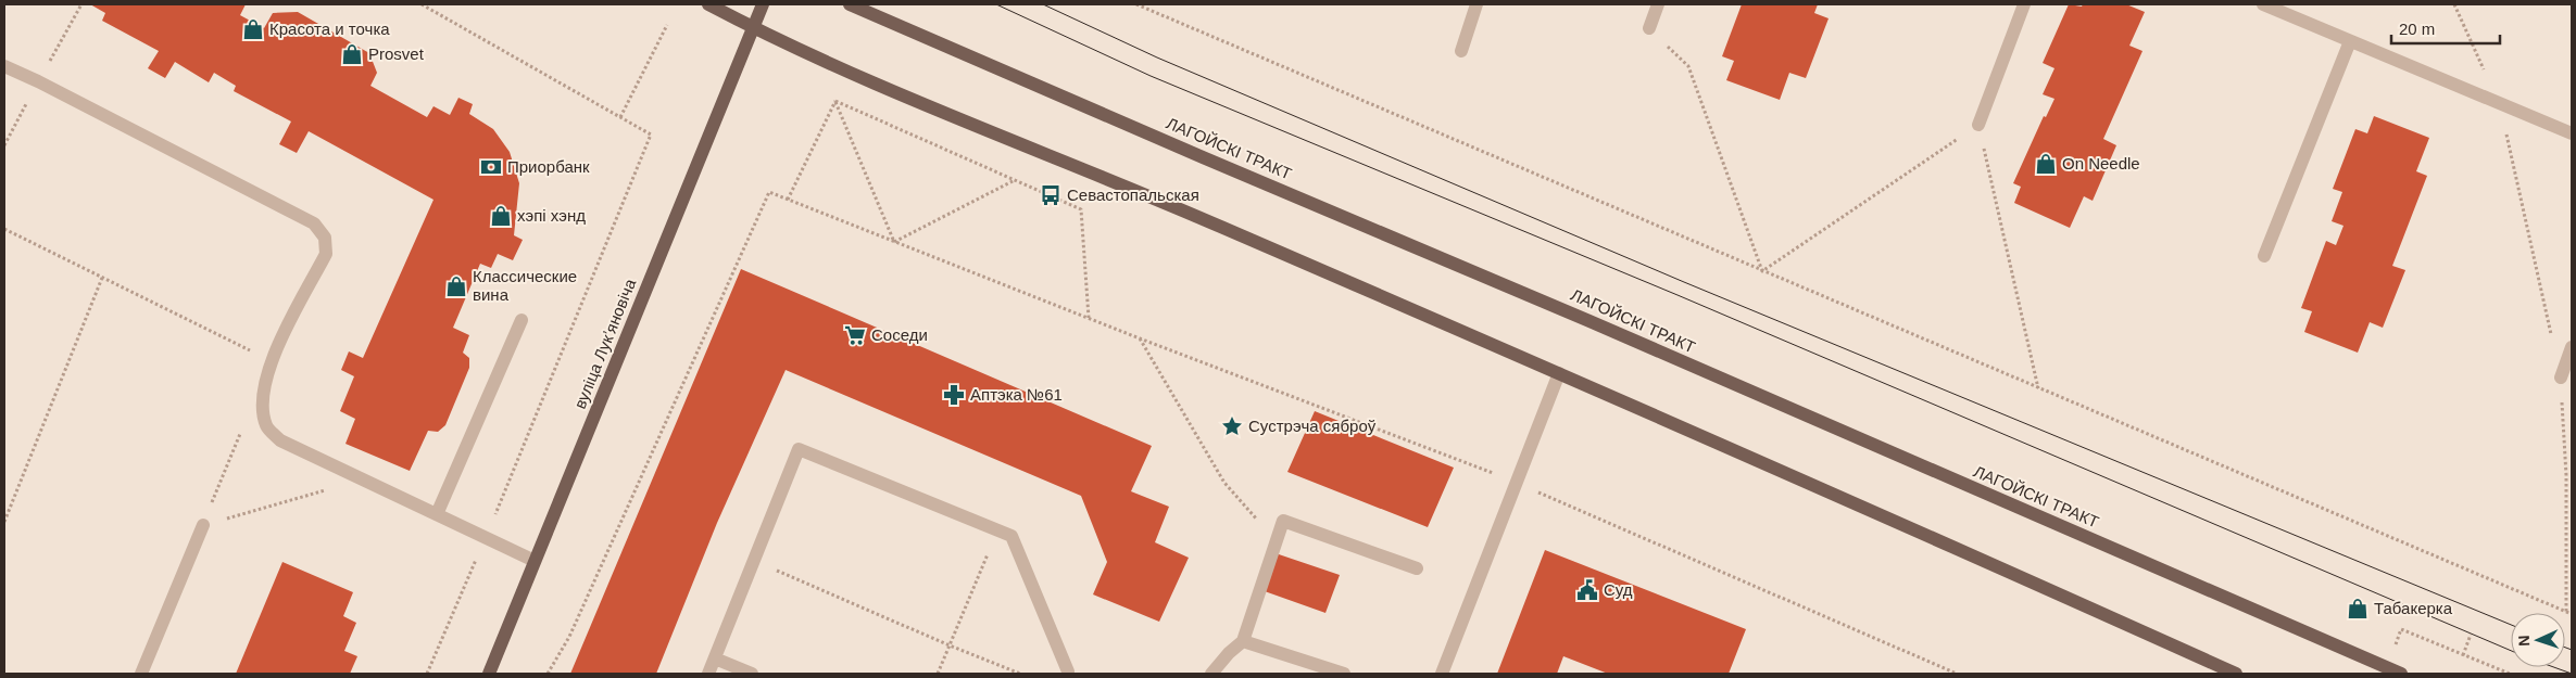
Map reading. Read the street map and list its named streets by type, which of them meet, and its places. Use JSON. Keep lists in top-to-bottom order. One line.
{"streets":{"main road":["ЛАГОЙСКІ ТРАКТ","вуліца Лукʼяновіча"]},"places":{"shop":["Красота и точка","Prosvet","On Needle","хэпі хэнд","Классические вина","Табакерка"],"bank":["Приорбанк"],"bus stop":["Севастопальская"],"supermarket":["Соседи"],"pharmacy":["Аптэка №61"],"place":["Сустрэча сяброў"],"public building":["Суд"]},"scale_bar":"20 m","north":"left"}
